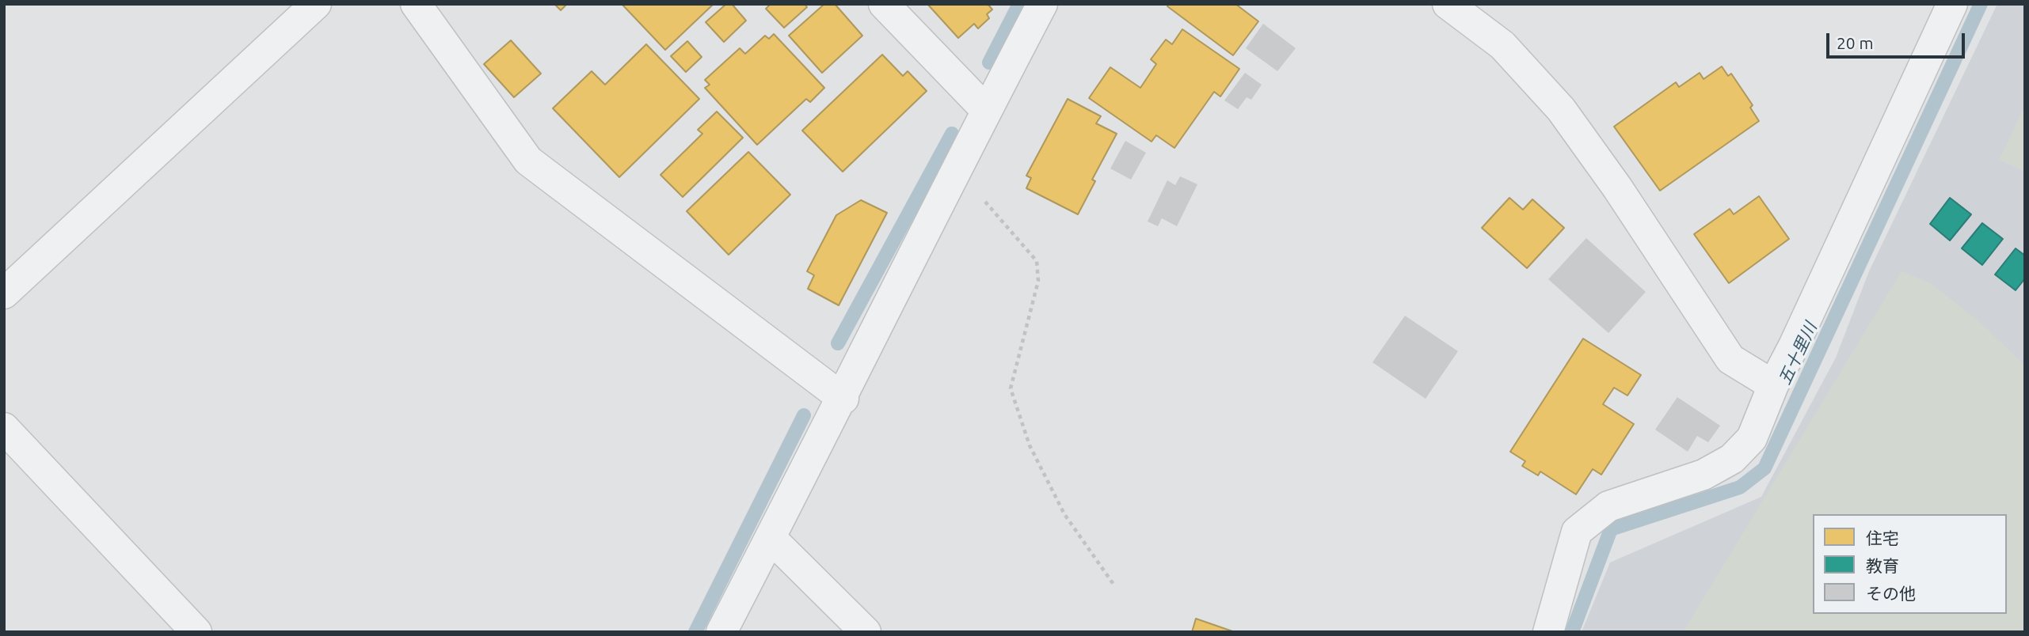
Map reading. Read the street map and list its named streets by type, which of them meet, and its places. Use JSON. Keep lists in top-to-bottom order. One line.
{"water":["五十里川"],"legend":["住宅","教育","その他"],"scale_bar":"20 m"}
